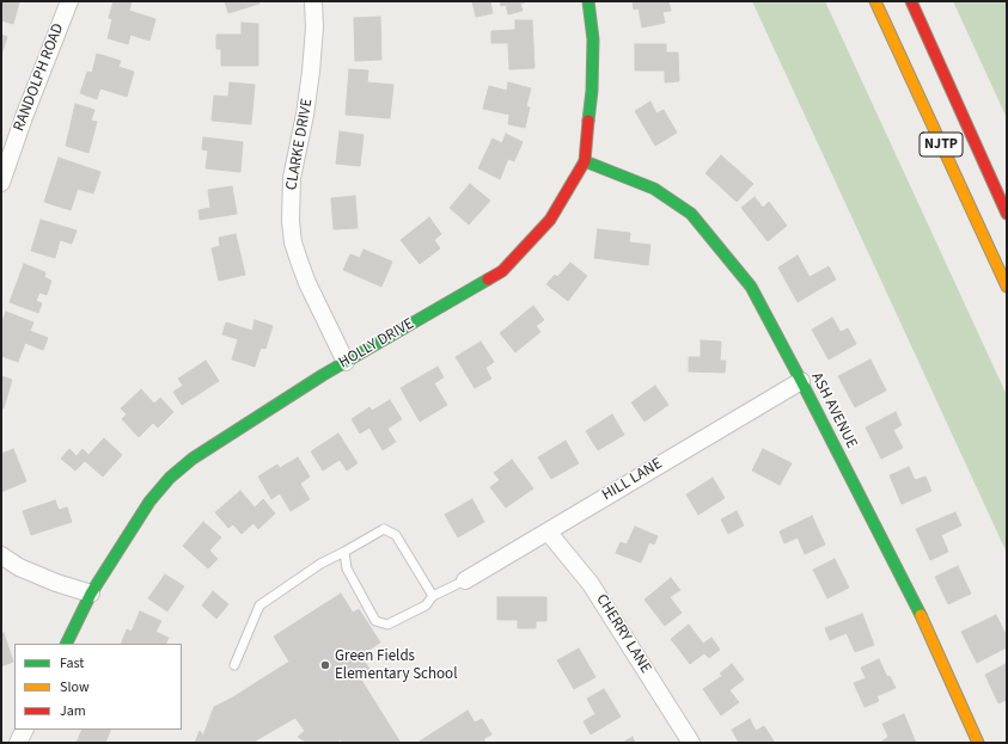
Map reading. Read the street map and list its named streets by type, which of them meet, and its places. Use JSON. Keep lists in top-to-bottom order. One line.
{"streets":{"main road":["NJTP","HOLLY DRIVE","ASH AVENUE"],"street":["RANDOLPH ROAD","CLARKE DRIVE","HILL LANE","CHERRY LANE"]},"crossings":[["CLARKE DRIVE","HOLLY DRIVE"],["HOLLY DRIVE","ASH AVENUE"],["ASH AVENUE","HILL LANE"],["HILL LANE","CHERRY LANE"]],"places":["Green Fields Elementary School"],"legend":["Fast","Slow","Jam"]}
